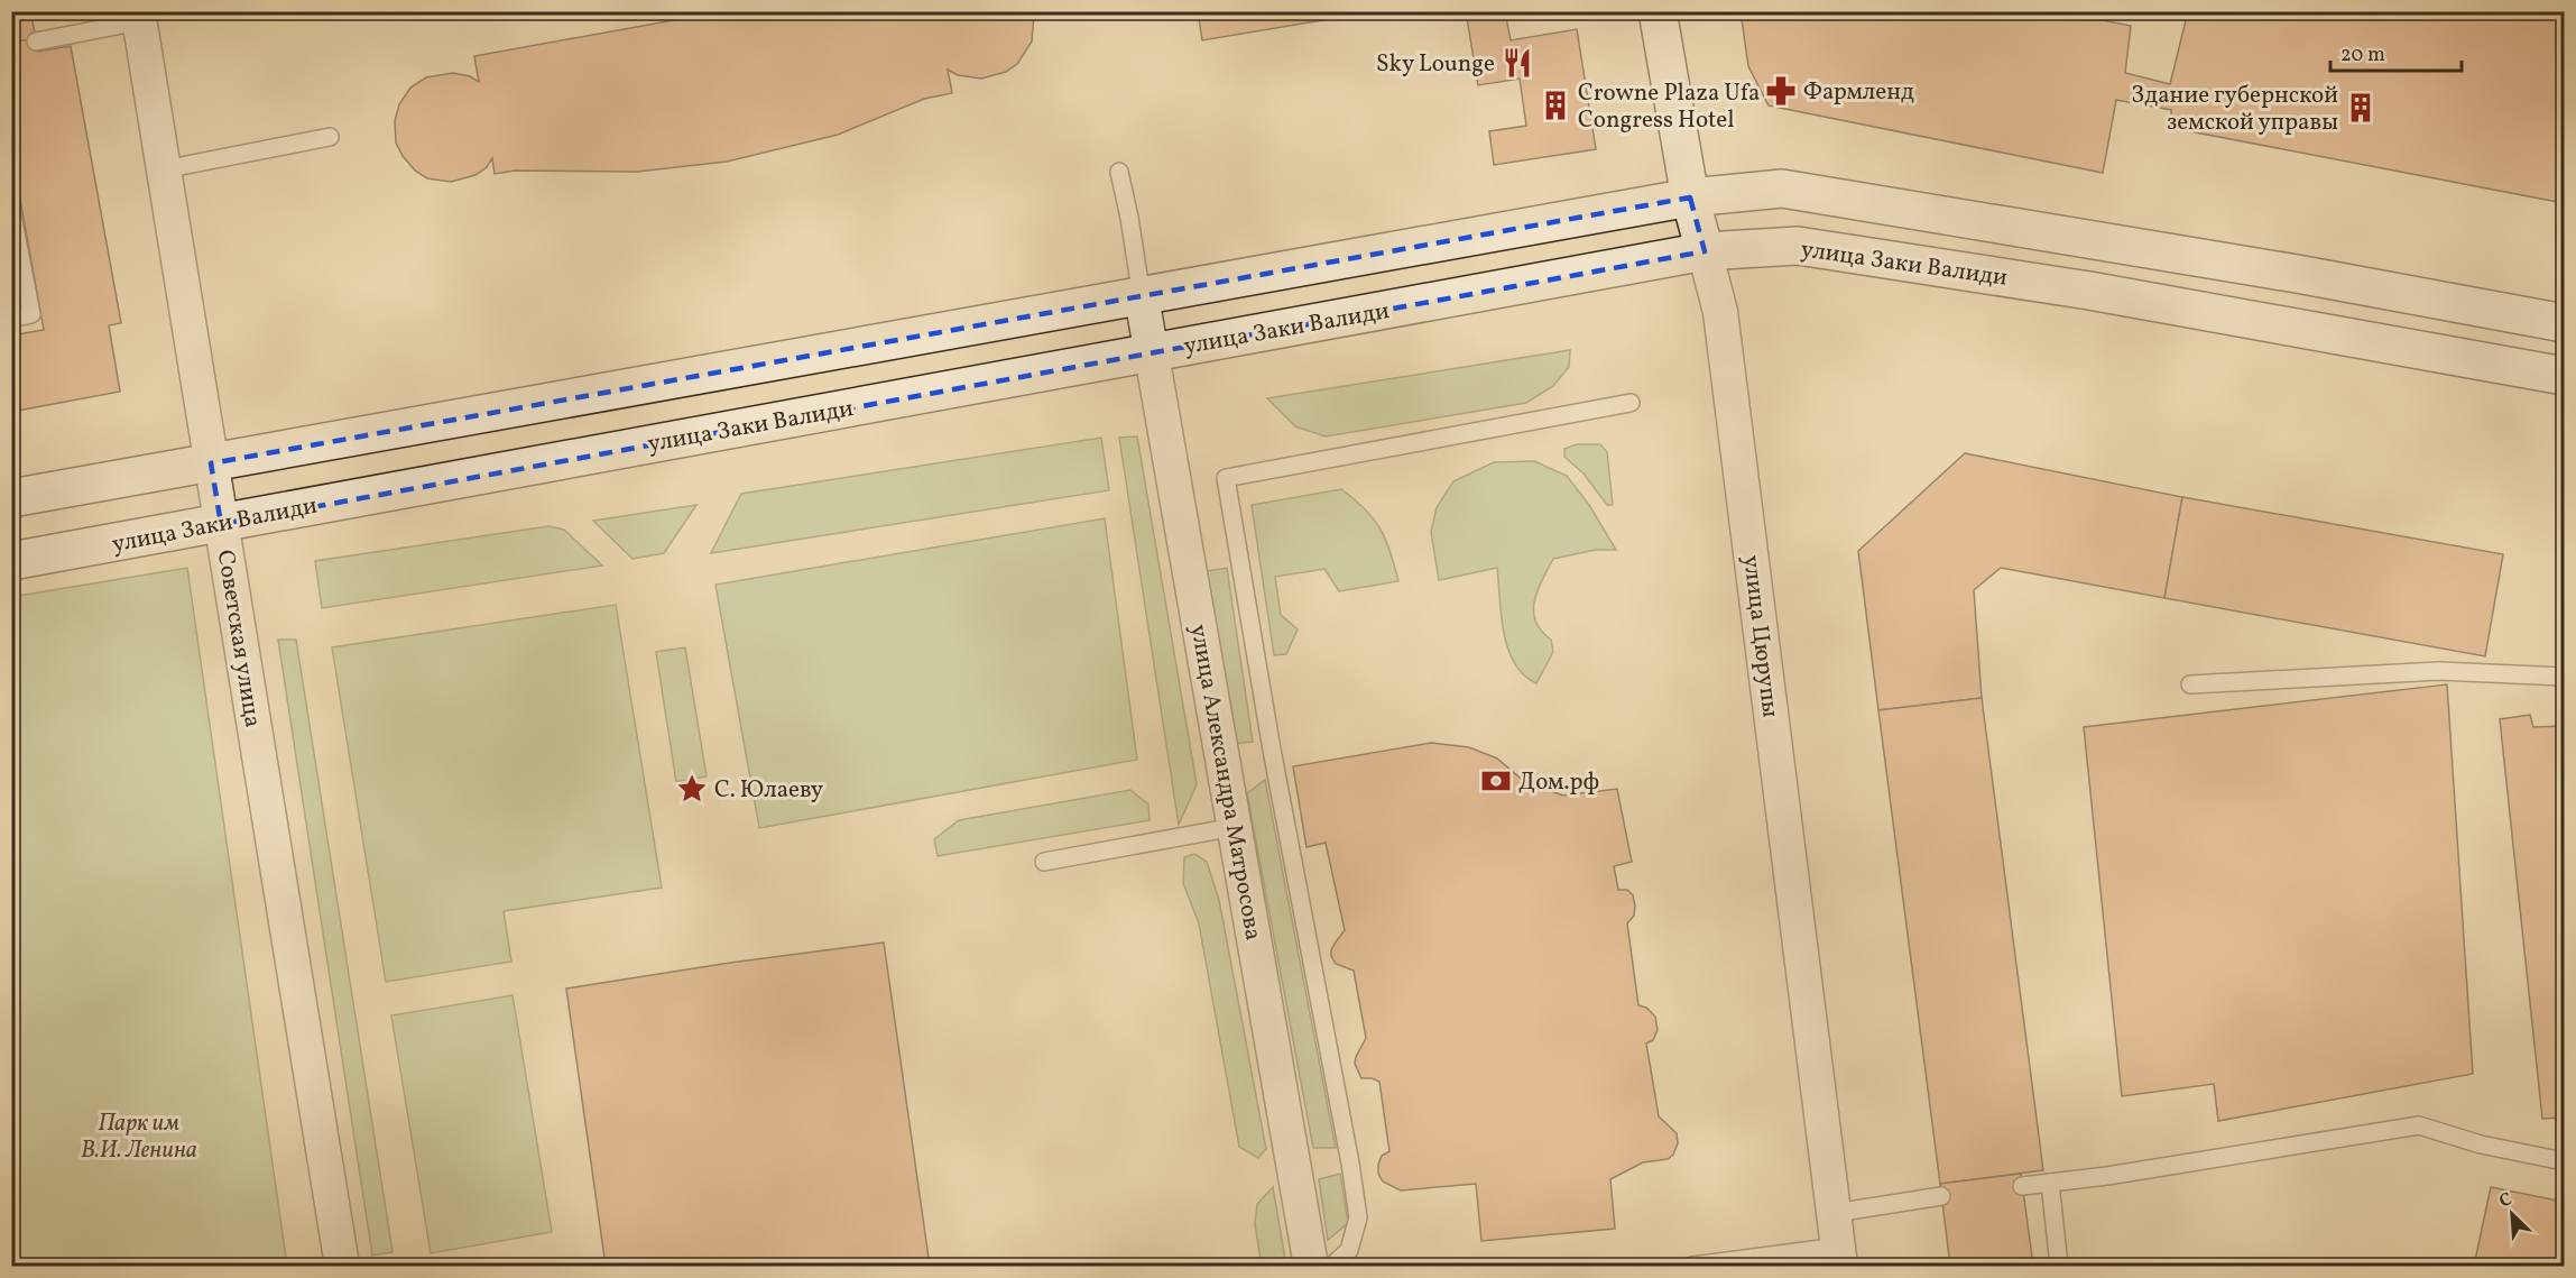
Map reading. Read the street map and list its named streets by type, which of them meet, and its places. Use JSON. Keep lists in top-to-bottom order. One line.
{"streets":{"main road":["улица Заки Валиди","улица Цюрупы"],"street":["Советская улица","улица Александра Матросова"]},"crossings":[["улица Заки Валиди","улица Цюрупы"],["улица Заки Валиди","Советская улица"],["улица Заки Валиди","улица Александра Матросова"]],"parks":["Парк им В.И. Ленина"],"places":{"restaurant":["Sky Lounge"],"pharmacy":["Фармленд"],"building":["Crowne Plaza Ufa Congress Hotel","Здание губернской земской управы"],"bank":["Дом.рф"],"place":["С. Юлаеву"]},"scale_bar":"20 m","north":"top left"}
